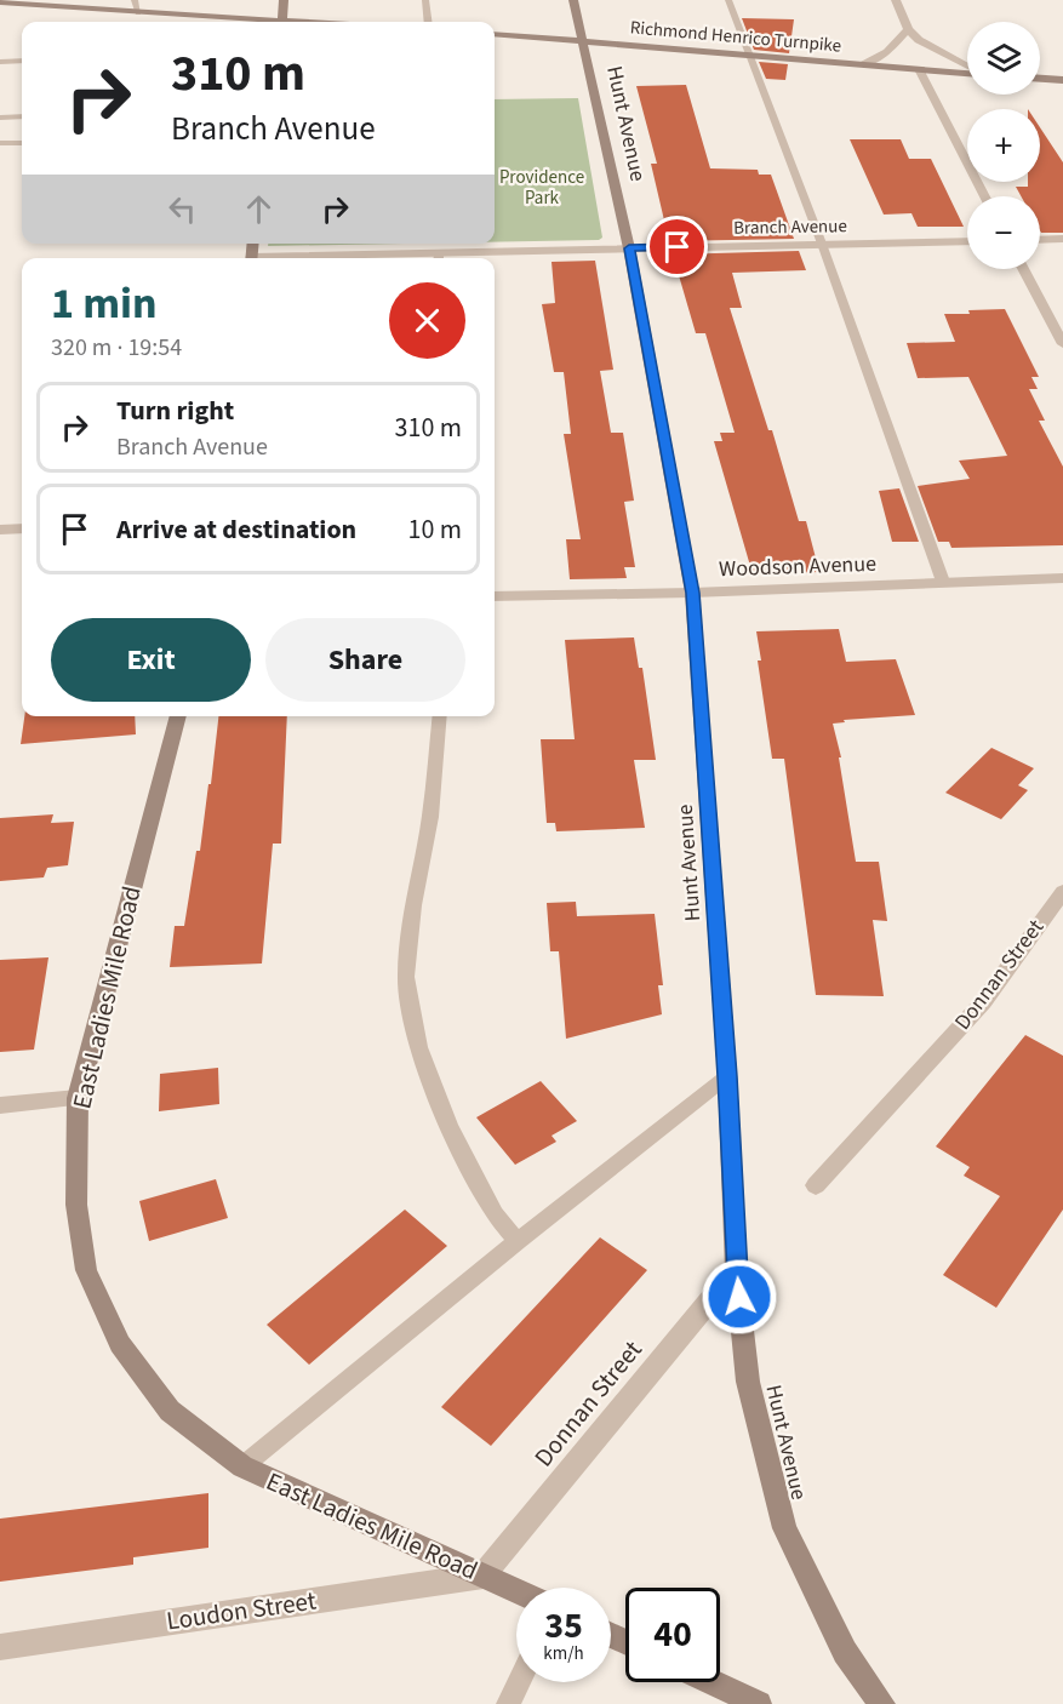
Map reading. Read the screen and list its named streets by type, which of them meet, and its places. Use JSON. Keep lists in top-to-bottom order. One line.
{"streets":{"street":["Richmond Henrico Turnpike","Hunt Avenue","Branch Avenue","Woodson Avenue","Donnan Street","East Ladies Mile Road","Loudon Street"]},"crossings":[["Richmond Henrico Turnpike","Hunt Avenue"],["Hunt Avenue","Branch Avenue"],["Hunt Avenue","Woodson Avenue"],["Hunt Avenue","Donnan Street"],["Donnan Street","East Ladies Mile Road"],["Donnan Street","Loudon Street"],["East Ladies Mile Road","Loudon Street"]],"parks":["Providence Park"],"page":{"map_buttons":["+","−"],"turn":["310 m","Branch Avenue"],"heading":["1 min","320 m · 19:54"],"list":[{"name":"Turn right","note":"Branch Avenue","value":"310 m"},{"name":"Arrive at destination","value":"10 m"}],"buttons":["Exit","Share"],"speed":"35 km/h","limit":"40"}}
